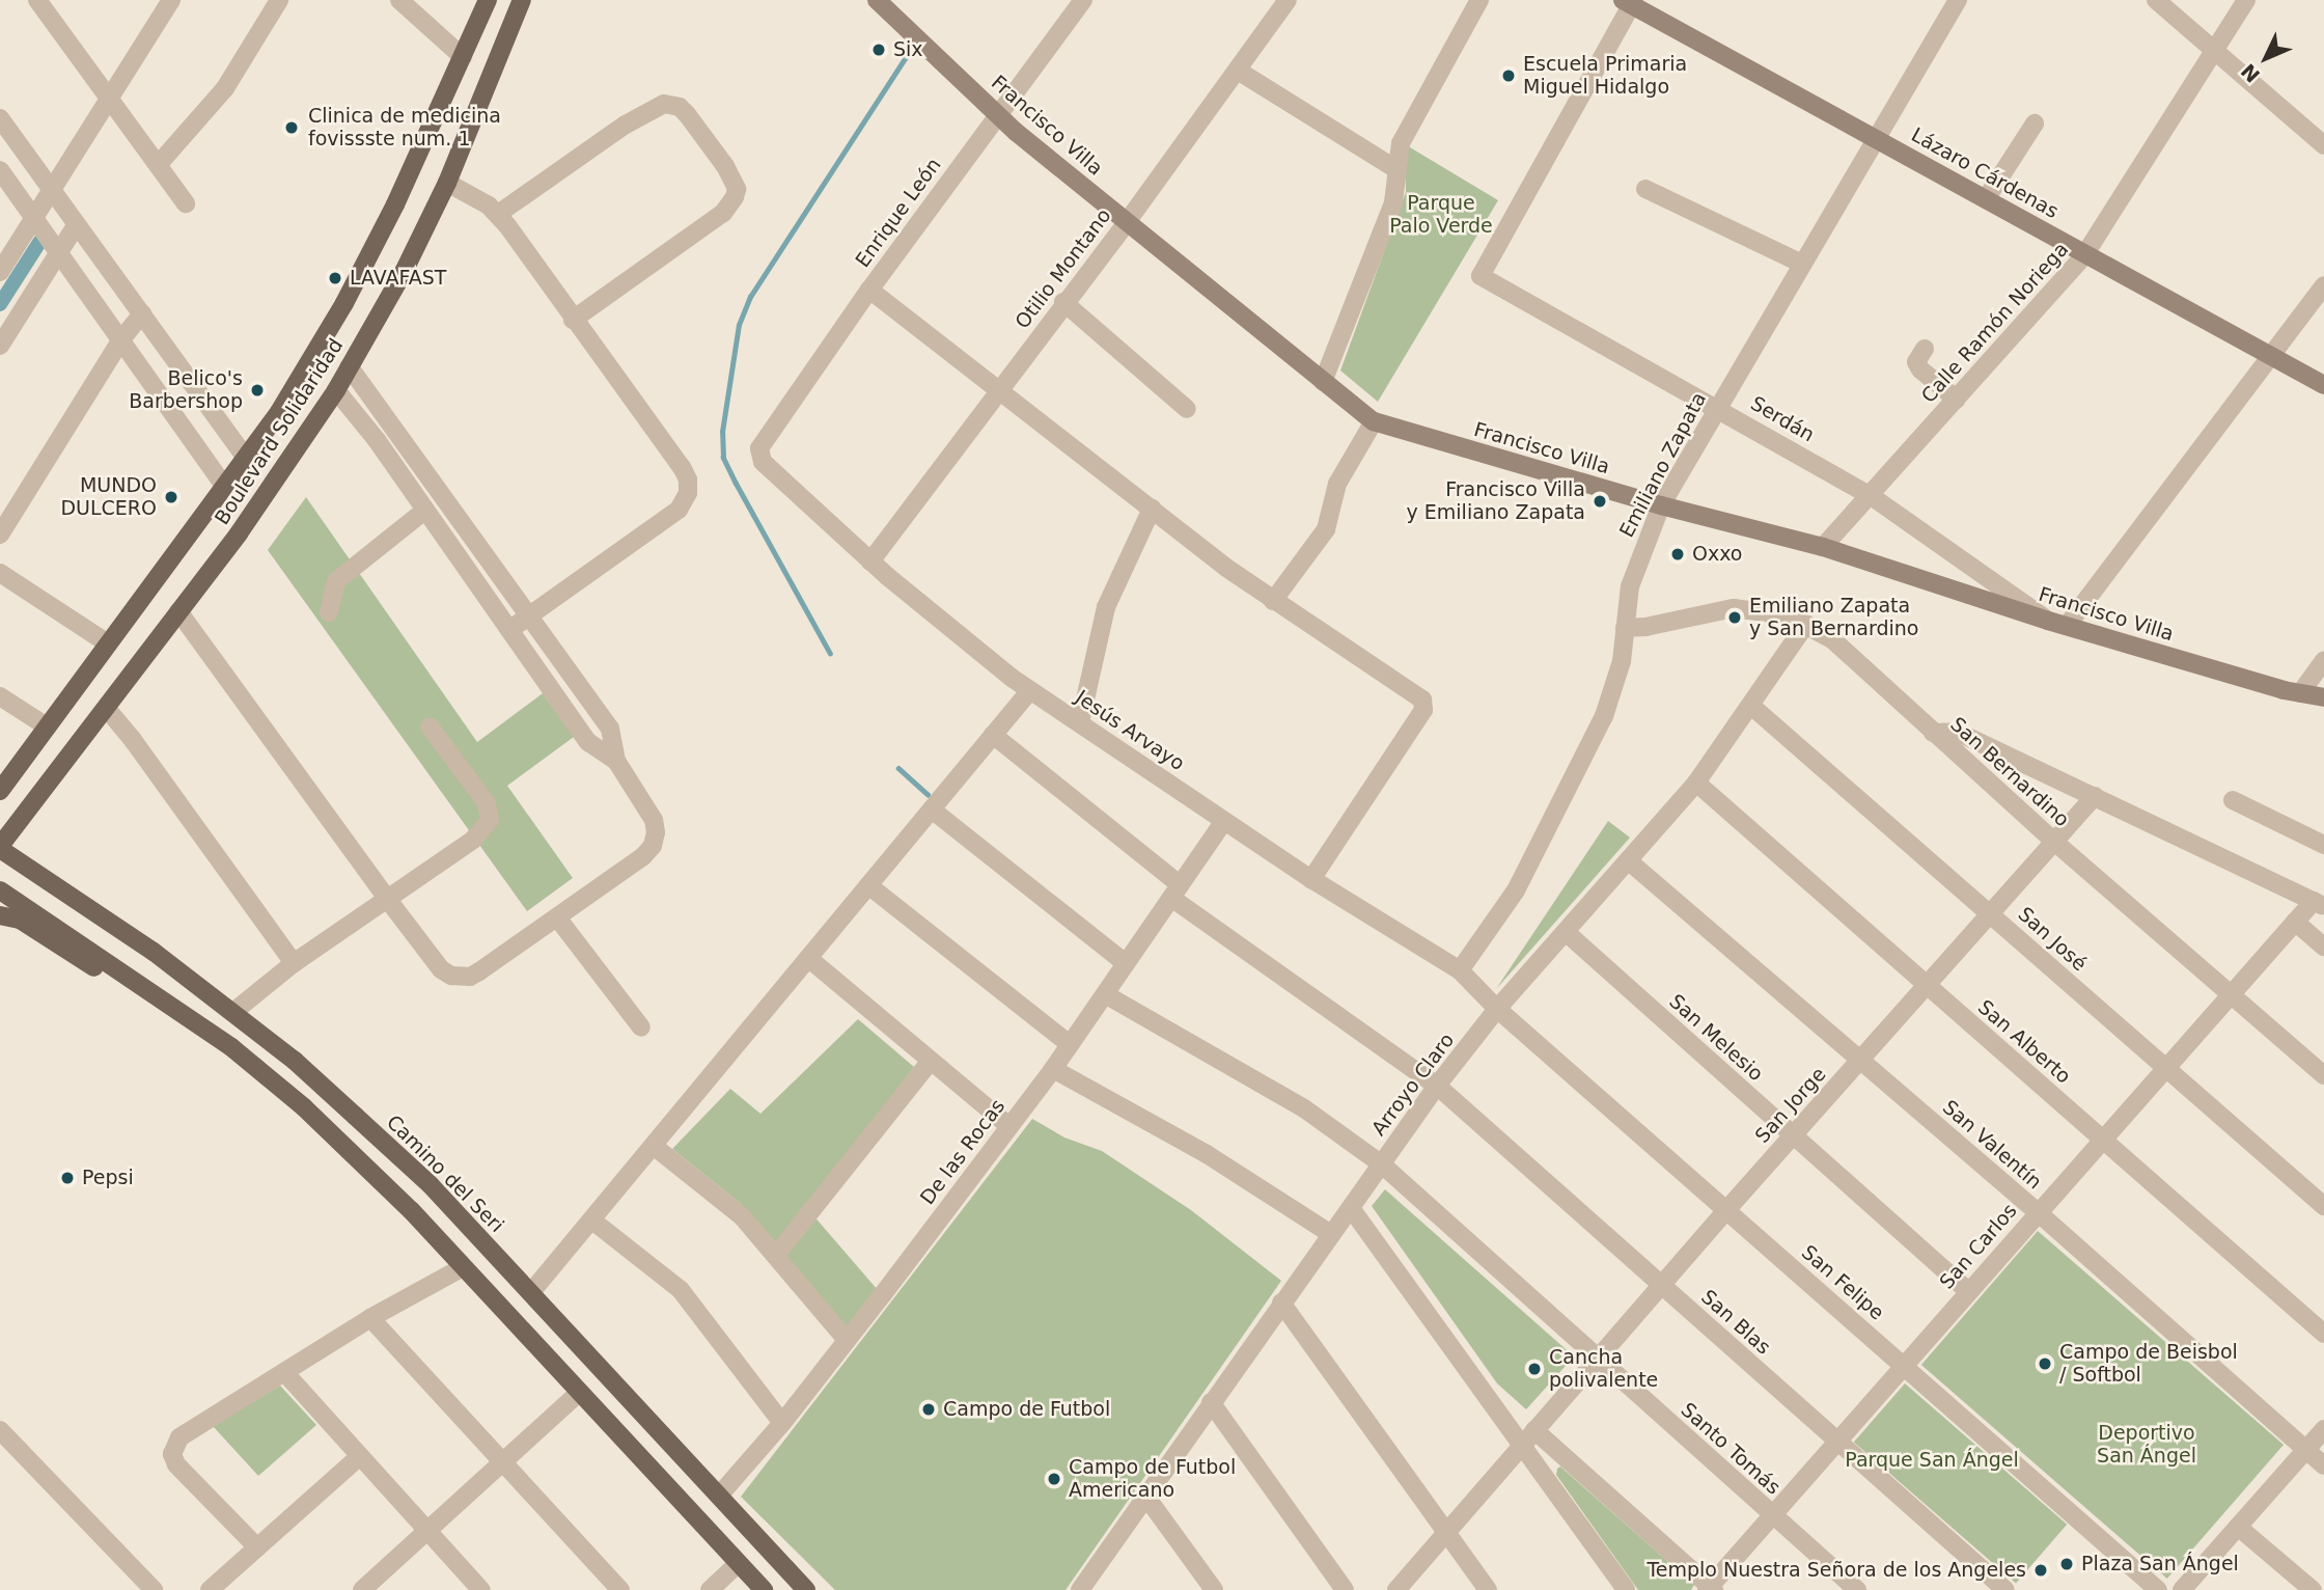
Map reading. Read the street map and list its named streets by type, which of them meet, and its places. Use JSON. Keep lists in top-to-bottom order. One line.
{"streets":{"main road":["Francisco Villa","Lázaro Cárdenas","Boulevard Solidaridad","Camino del Seri"],"street":["Enrique León","Otilio Montano","Calle Ramón Noriega","Serdán","Emiliano Zapata","Jesús Arvayo","San Bernardino","San José","San Melesio","San Alberto","Arroyo Claro","San Jorge","San Valentín","De las Rocas","San Carlos","San Felipe","San Blas","Santo Tomás"]},"crossings":[["Francisco Villa","Enrique León"],["Francisco Villa","Otilio Montano"],["Francisco Villa","Calle Ramón Noriega"],["Francisco Villa","Serdán"],["Francisco Villa","Emiliano Zapata"],["Lázaro Cárdenas","Calle Ramón Noriega"],["Lázaro Cárdenas","Serdán"],["Lázaro Cárdenas","Emiliano Zapata"],["Enrique León","Jesús Arvayo"],["Otilio Montano","Jesús Arvayo"],["Calle Ramón Noriega","Serdán"],["Serdán","Emiliano Zapata"],["Boulevard Solidaridad","Camino del Seri"],["Emiliano Zapata","Jesús Arvayo"],["Emiliano Zapata","San Bernardino"],["Jesús Arvayo","Arroyo Claro"],["Jesús Arvayo","De las Rocas"],["Jesús Arvayo","San Felipe"],["San Bernardino","Arroyo Claro"],["San Bernardino","San Jorge"],["San Bernardino","San Carlos"],["San José","Arroyo Claro"],["San José","San Jorge"],["San José","San Carlos"],["San Melesio","Arroyo Claro"],["San Melesio","San Jorge"],["San Melesio","San Carlos"],["San Alberto","Arroyo Claro"],["San Alberto","San Jorge"],["San Alberto","San Carlos"],["Arroyo Claro","San Valentín"],["Arroyo Claro","San Felipe"],["Arroyo Claro","San Blas"],["Arroyo Claro","Santo Tomás"],["San Jorge","San Valentín"],["San Jorge","San Felipe"],["San Jorge","San Blas"],["San Jorge","Santo Tomás"],["San Valentín","San Carlos"],["De las Rocas","Camino del Seri"],["De las Rocas","San Blas"],["De las Rocas","Santo Tomás"],["San Carlos","San Felipe"],["San Carlos","San Blas"],["San Carlos","Santo Tomás"]],"parks":["Parque Palo Verde","Deportivo San Ángel","Parque San Ángel"],"places":["Six","Escuela Primaria Miguel Hidalgo","Clinica de medicina fovissste num. 1","LAVAFAST","Belico's Barbershop","MUNDO DULCERO","Francisco Villa y Emiliano Zapata","Oxxo","Emiliano Zapata y San Bernardino","Pepsi","Campo de Beisbol / Softbol","Cancha polivalente","Campo de Futbol","Campo de Futbol Americano","Plaza San Ángel","Templo Nuestra Señora de los Angeles"],"north":"bottom left"}
